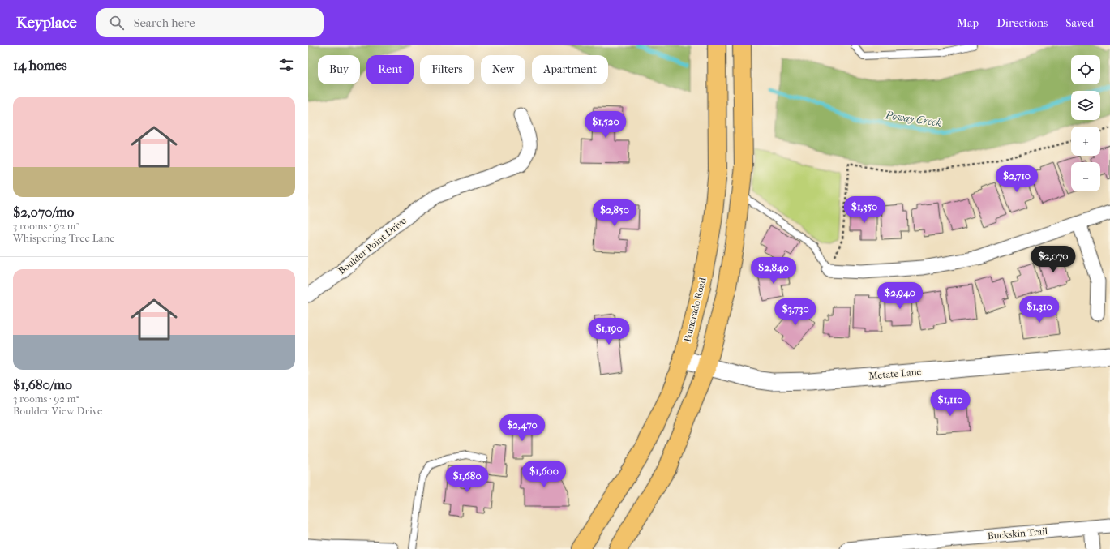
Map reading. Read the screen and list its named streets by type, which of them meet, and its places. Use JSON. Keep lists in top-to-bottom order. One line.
{"streets":{"main road":["Pomerado Road"],"street":["Boulder Point Drive","Metate Lane","Buckskin Trail"]},"crossings":[["Pomerado Road","Metate Lane"]],"water":["Poway Creek"],"page":{"header":"Keyplace","search":"Search here","nav":["Map","Directions","Saved"],"heading":"14 homes","map_buttons":["+","−"],"chip":["Buy","Rent","Filters","New","Apartment"],"list":[{"name":"$2,070/mo","note":"3 rooms · 92 m² · Whispering Tree Lane"},{"name":"$1,680/mo","note":"3 rooms · 92 m² · Boulder View Drive"}],"price":["$1,520","$2,710","$1,350","$2,850","$2,070","$2,840","$2,940","$1,310","$3,730","$1,190","$1,110","$2,470","$1,600","$1,680"]}}
